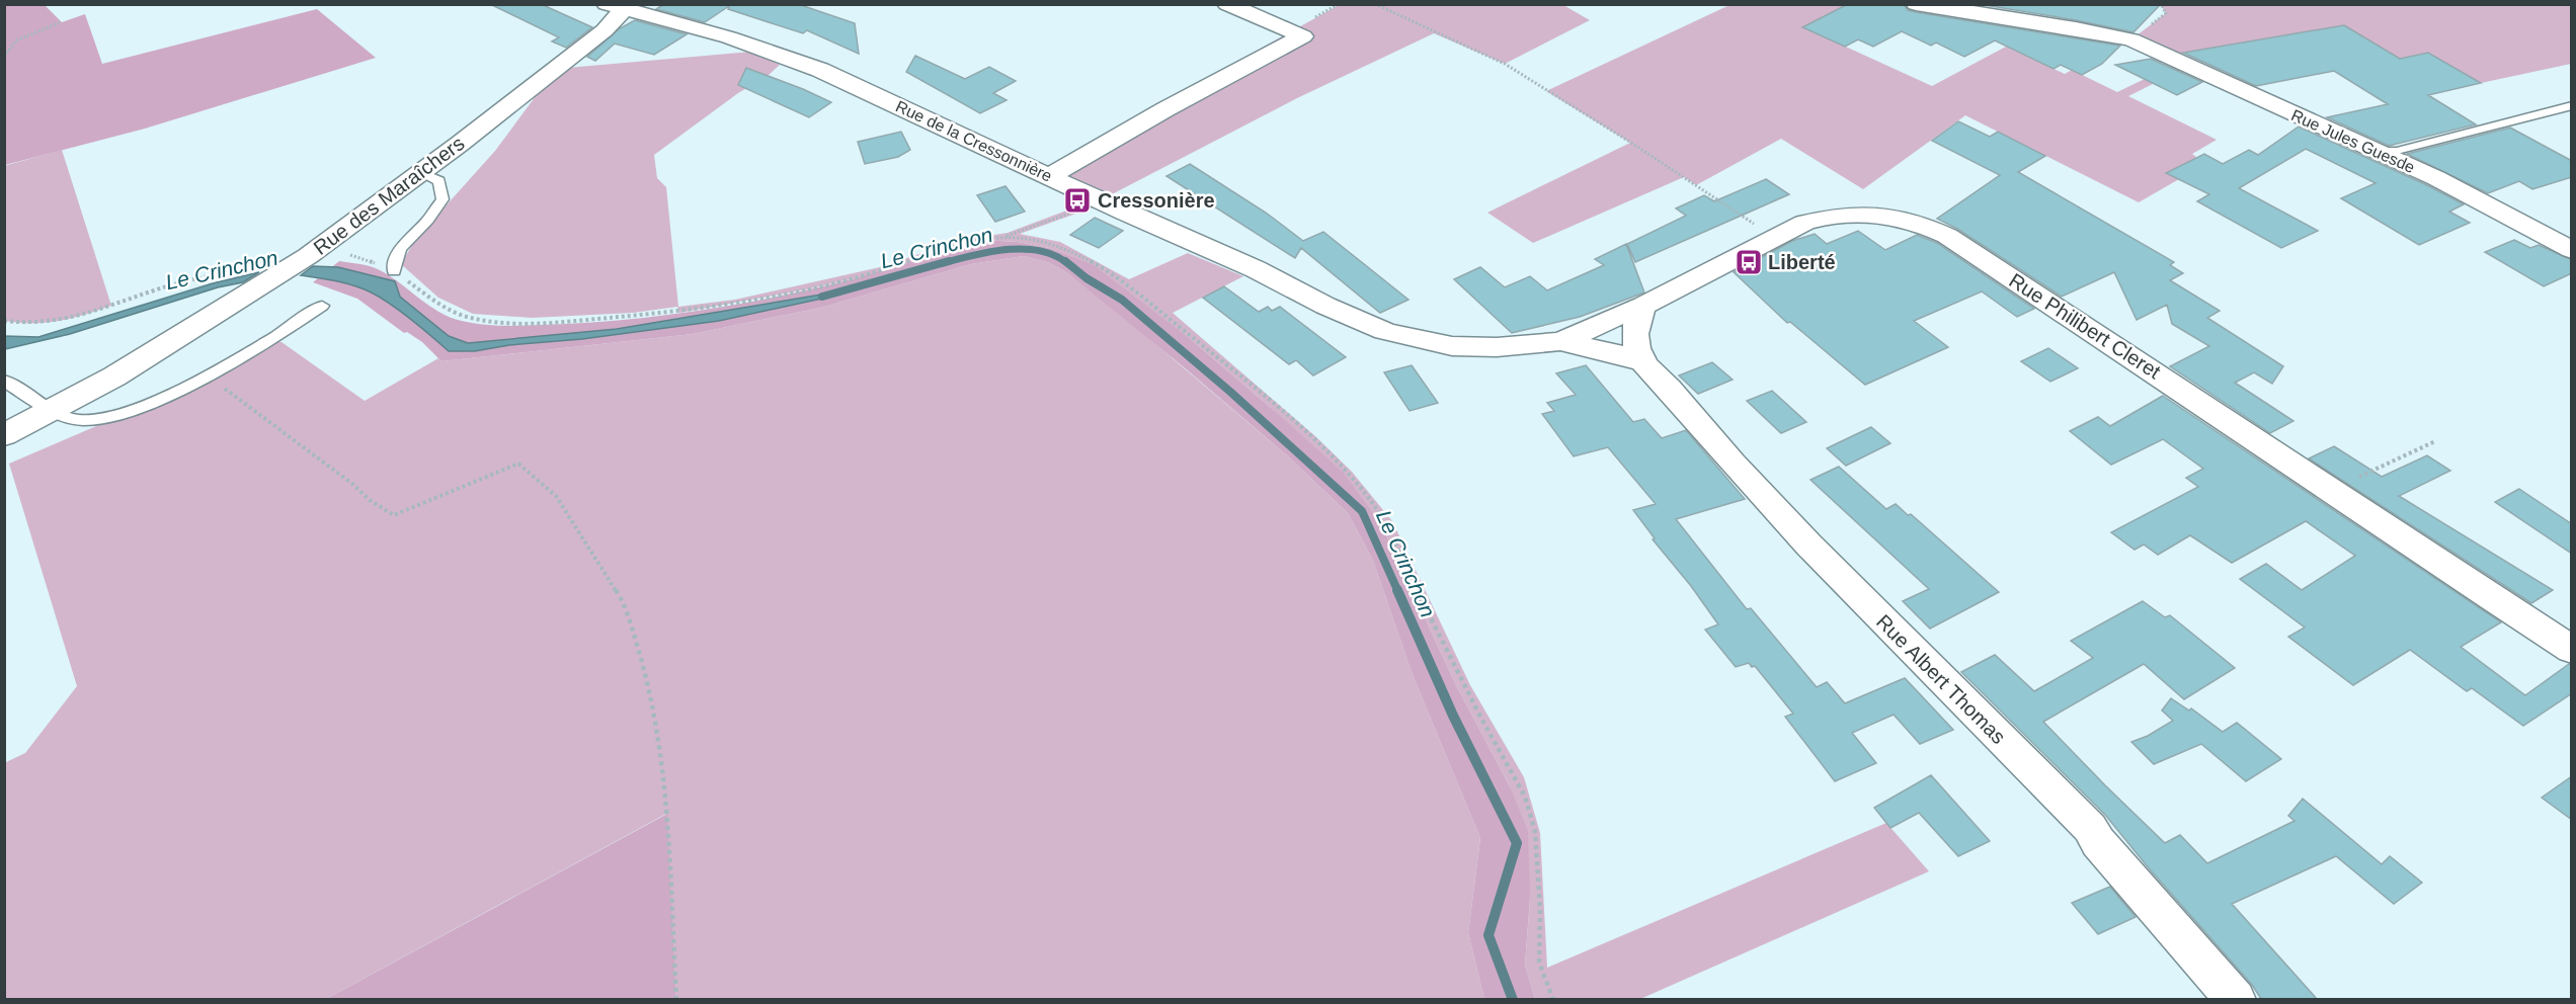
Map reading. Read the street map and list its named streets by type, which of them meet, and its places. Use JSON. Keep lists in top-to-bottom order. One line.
{"streets":{"street":["Rue de la Cressonnière","Rue Jules Guesde","Rue des Maraîchers","Rue Philibert Cleret","Rue Albert Thomas"]},"crossings":[["Rue de la Cressonnière","Rue des Maraîchers"],["Rue de la Cressonnière","Rue Philibert Cleret"],["Rue de la Cressonnière","Rue Albert Thomas"],["Rue Philibert Cleret","Rue Albert Thomas"]],"water":["Le Crinchon"],"places":{"bus stop":["Cressonière","Liberté"]}}
